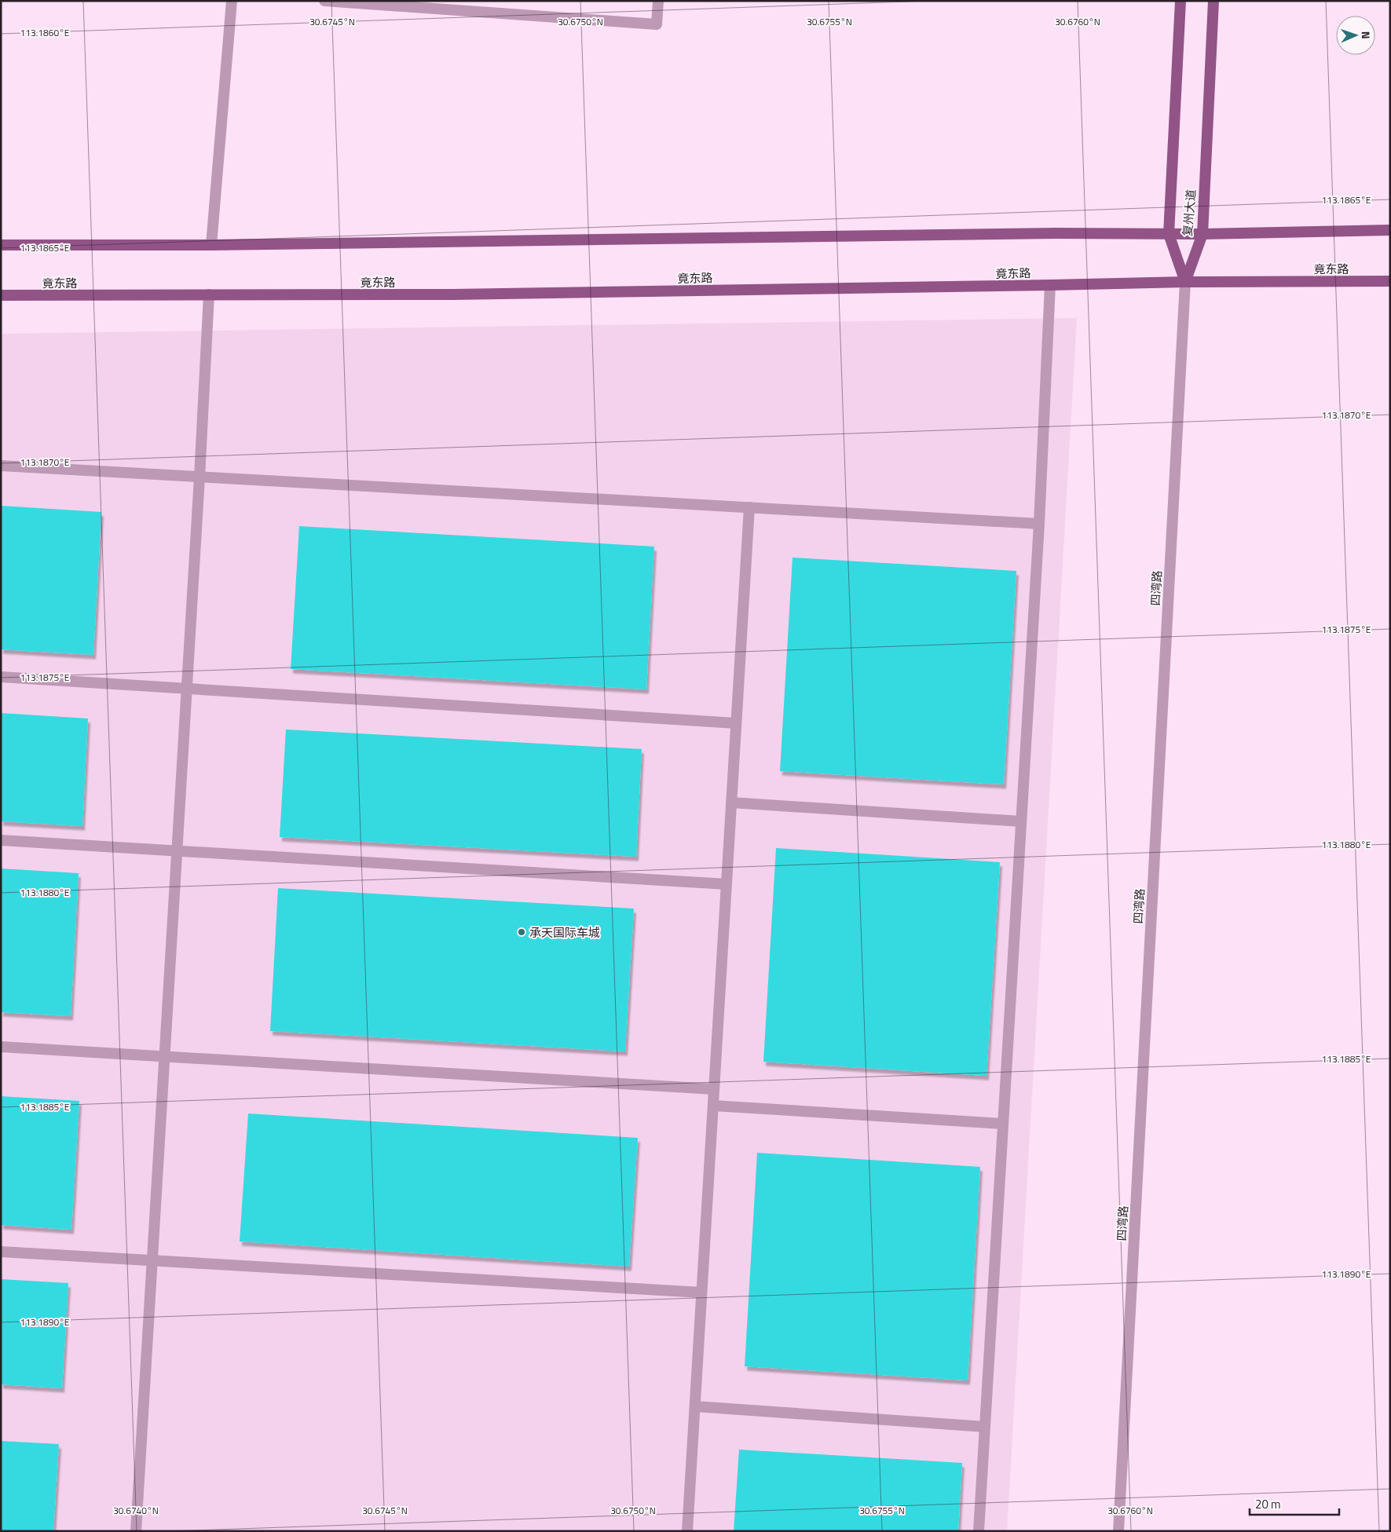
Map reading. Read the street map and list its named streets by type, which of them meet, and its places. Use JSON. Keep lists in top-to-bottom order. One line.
{"streets":{"main road":["复州大道","竟东路"],"street":["四湾路"]},"crossings":[["复州大道","竟东路"],["复州大道","四湾路"],["竟东路","四湾路"]],"places":["承天国际车城"],"scale_bar":"20 m","north":"right","coordinates":["30.6745°N","30.6750°N","30.6755°N","30.6760°N","113.1860°E","113.1865°E","113.1870°E","113.1875°E","113.1880°E","113.1885°E","113.1890°E","30.6740°N"]}
